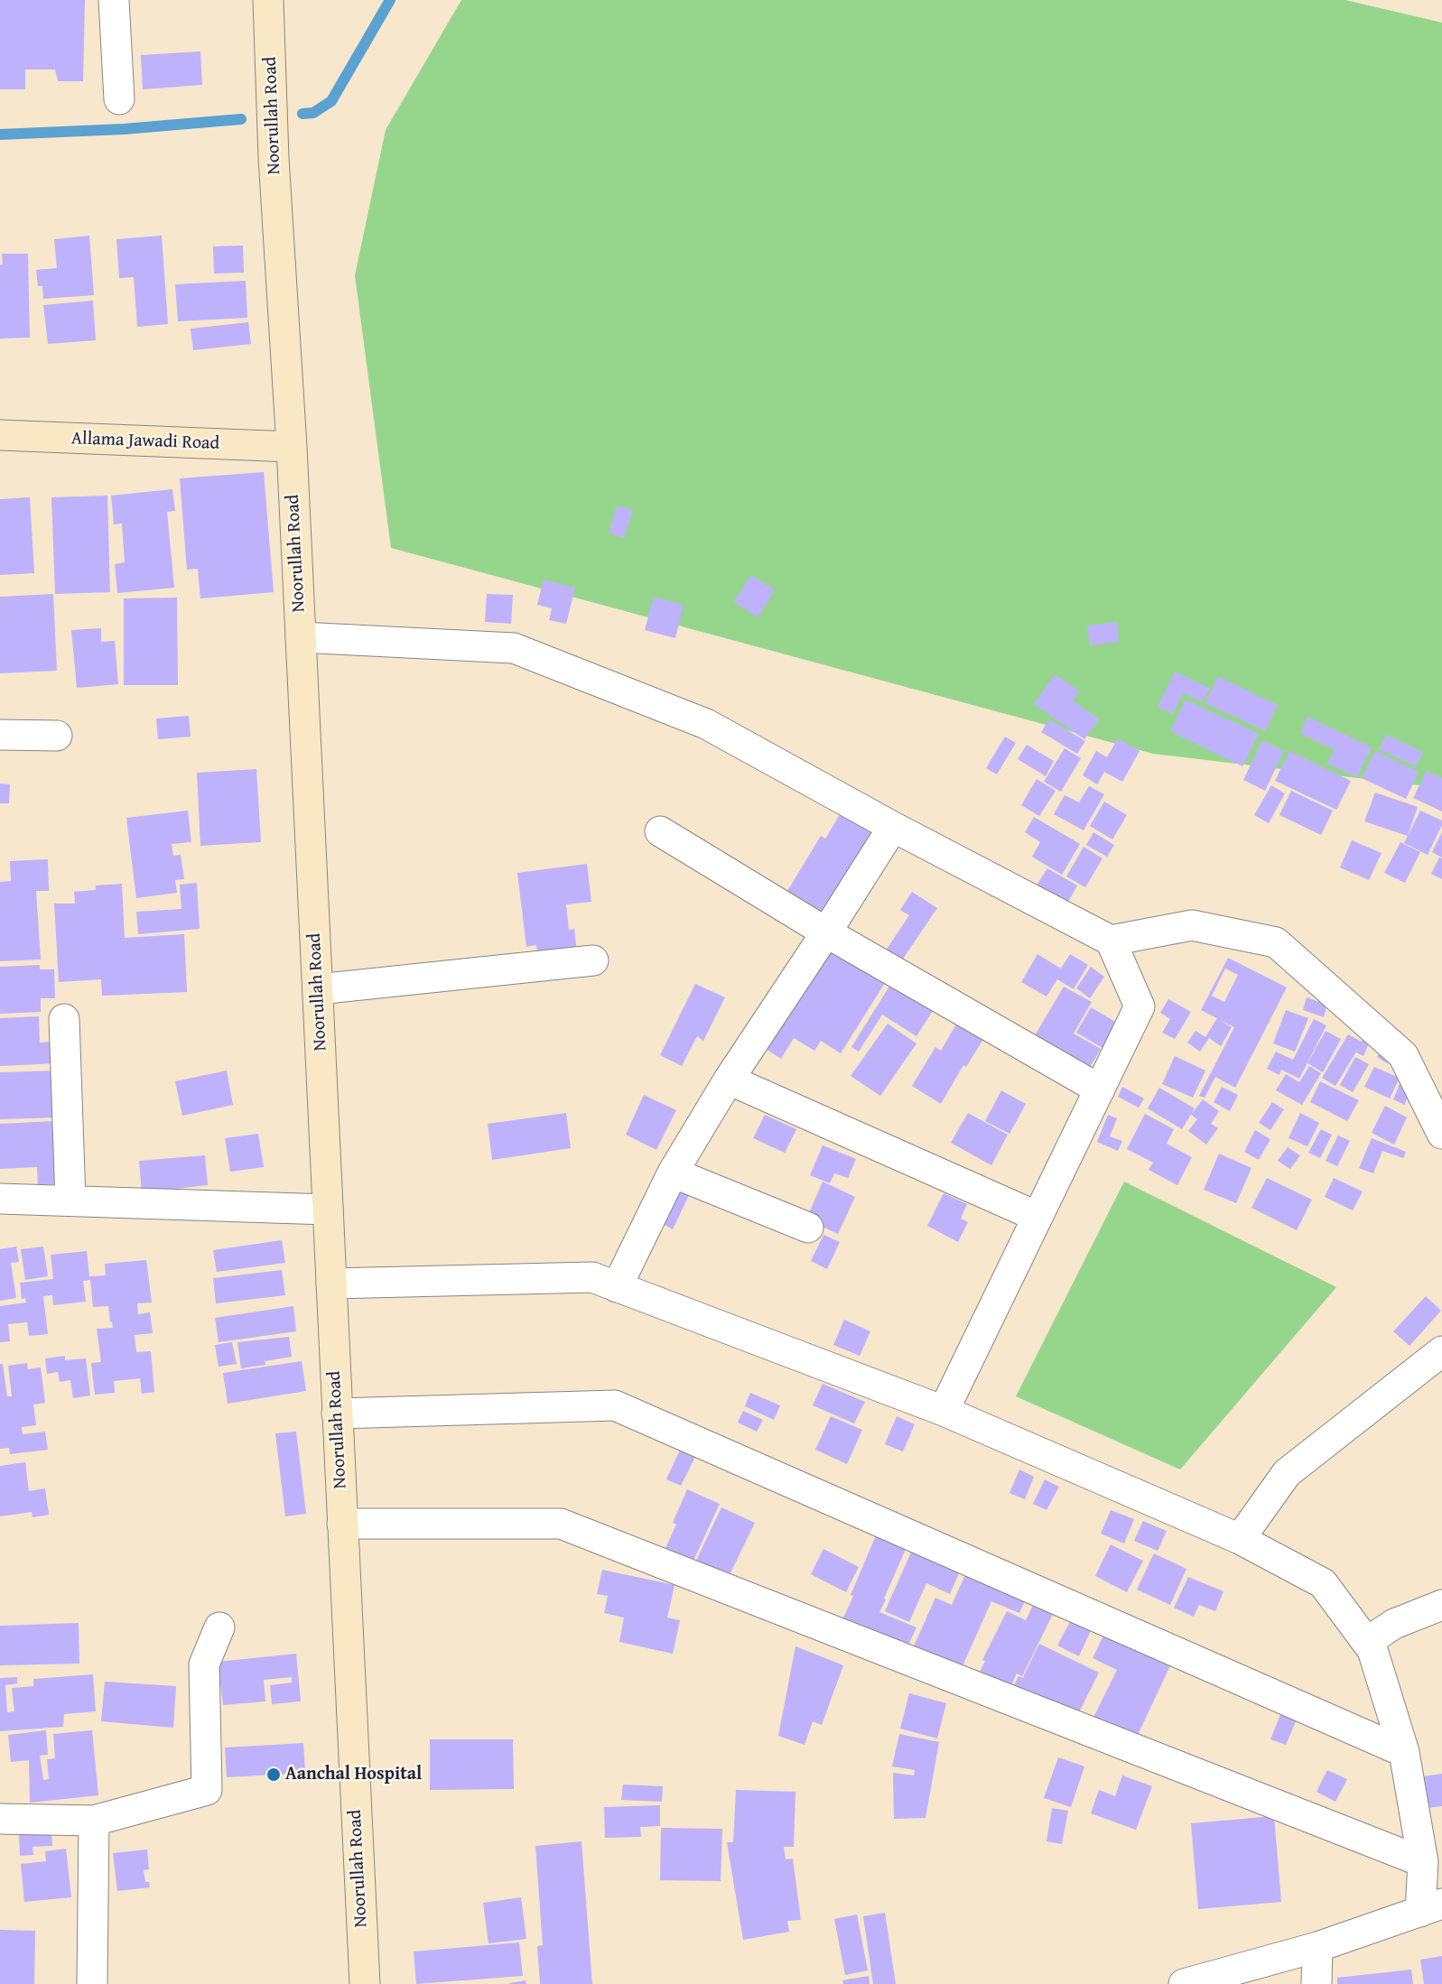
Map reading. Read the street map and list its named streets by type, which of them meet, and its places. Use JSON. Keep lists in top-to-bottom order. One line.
{"streets":{"main road":["Noorullah Road","Allama Jawadi Road"]},"crossings":[["Noorullah Road","Allama Jawadi Road"]],"places":["Aanchal Hospital"]}
